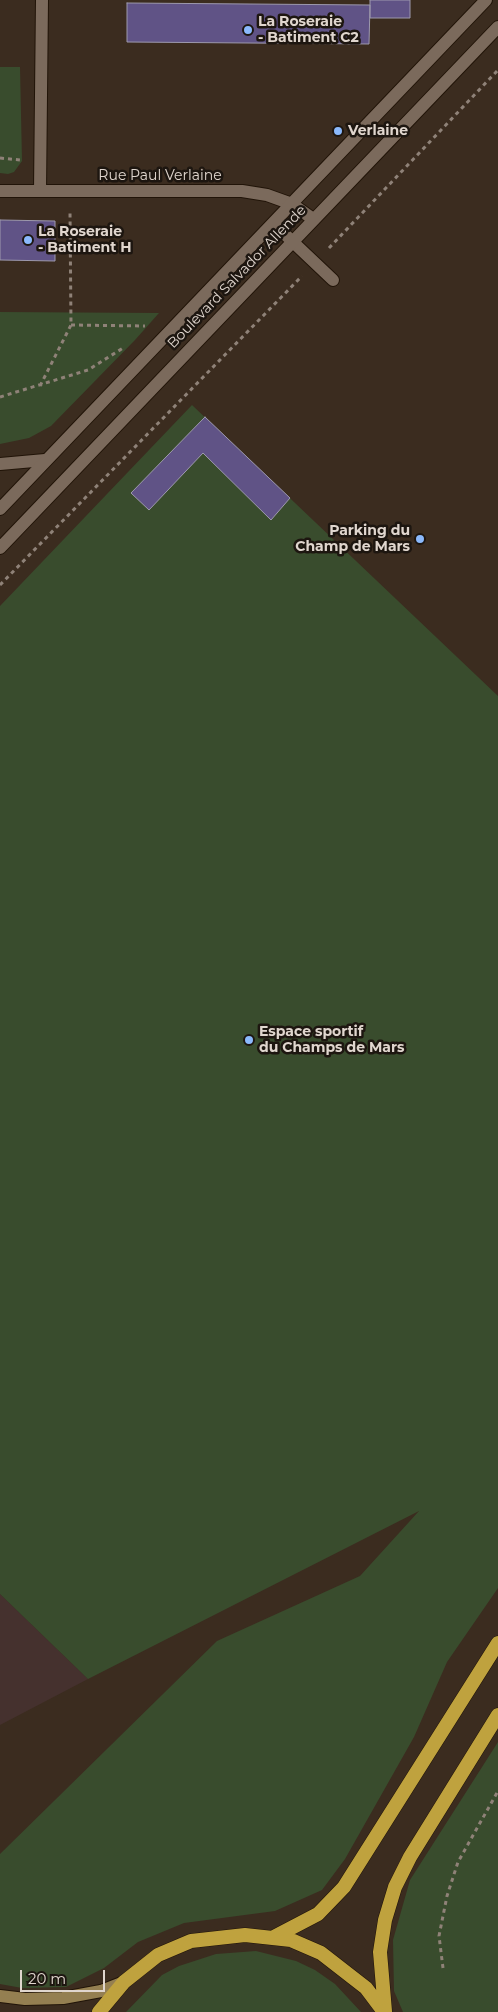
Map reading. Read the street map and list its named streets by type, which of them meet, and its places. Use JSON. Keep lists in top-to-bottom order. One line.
{"streets":{"street":["Rue Paul Verlaine","Boulevard Salvador Allende"]},"crossings":[["Rue Paul Verlaine","Boulevard Salvador Allende"]],"places":["La Roseraie - Batiment C2","Verlaine","La Roseraie - Batiment H","Parking du Champ de Mars","Espace sportif du Champs de Mars"],"scale_bar":"20 m"}
